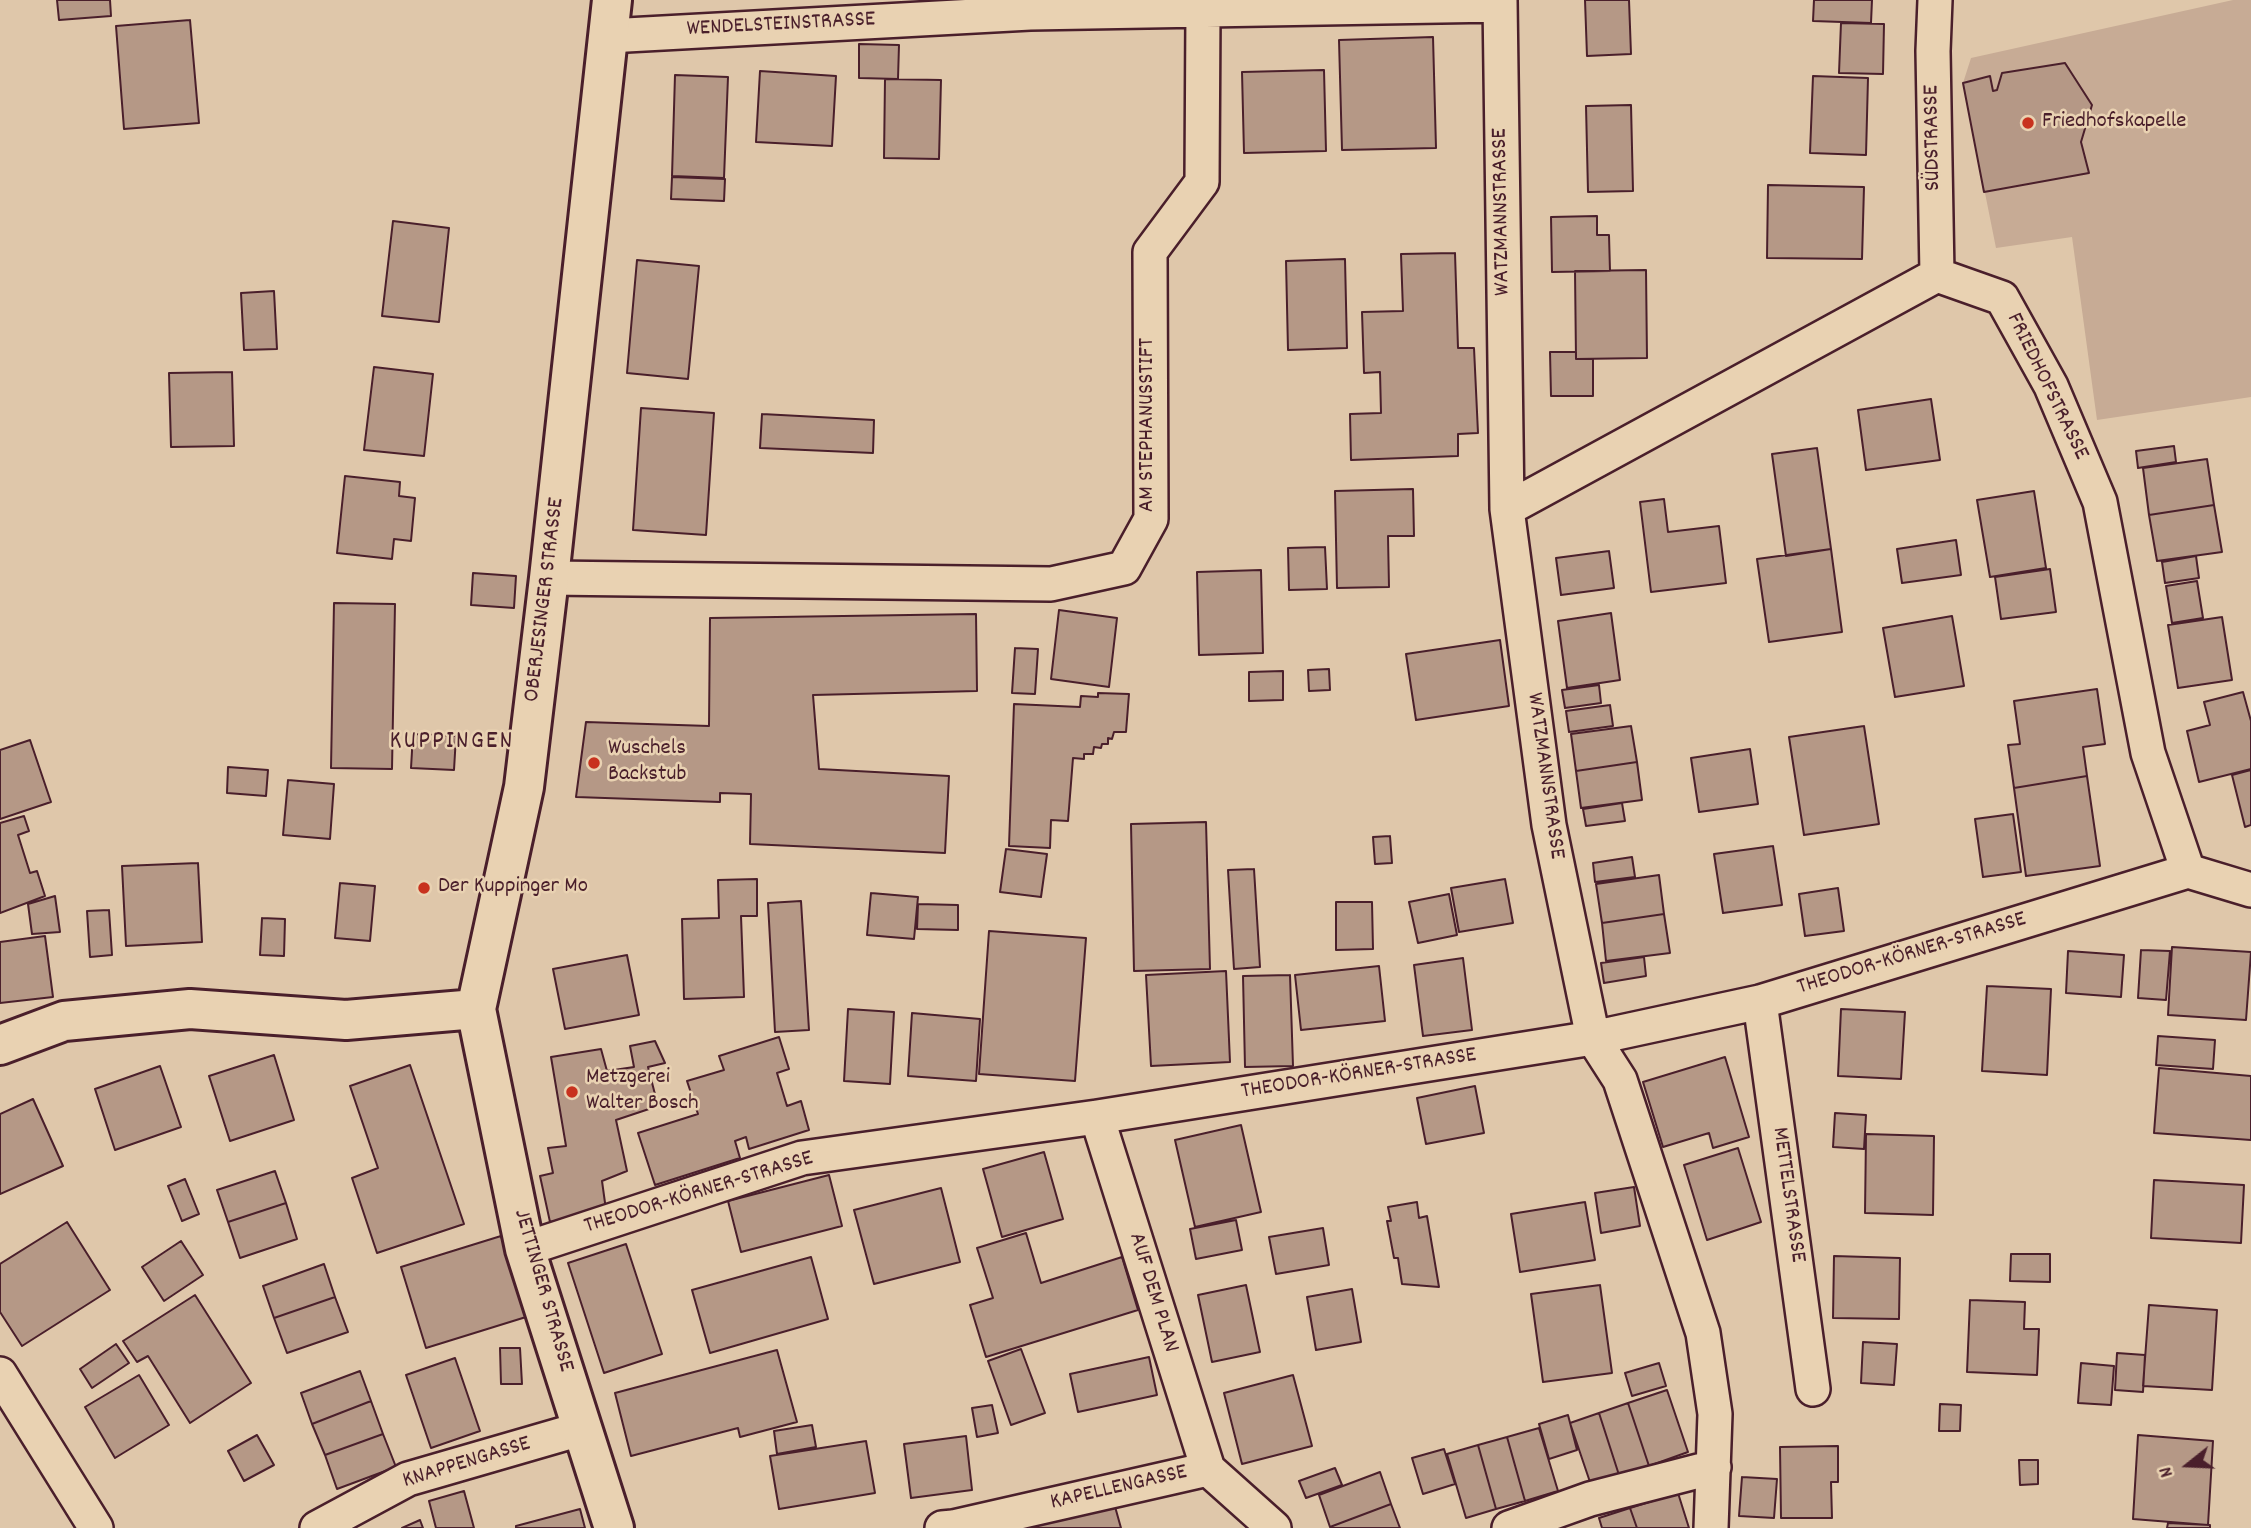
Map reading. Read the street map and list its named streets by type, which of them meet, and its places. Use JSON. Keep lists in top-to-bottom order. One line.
{"streets":{"main road":["OBERJESINGER STRASSE","JETTINGER STRASSE"],"street":["WENDELSTEINSTRASSE","SÜDSTRASSE","WATZMANNSTRASSE","FRIEDHOFSTRASSE","AM STEPHANUSSTIFT","THEODOR-KÖRNER-STRASSE","METTELSTRASSE","AUF DEM PLAN","KNAPPENGASSE","KAPELLENGASSE"]},"crossings":[["WENDELSTEINSTRASSE","WATZMANNSTRASSE"],["WENDELSTEINSTRASSE","AM STEPHANUSSTIFT"],["WENDELSTEINSTRASSE","OBERJESINGER STRASSE"],["SÜDSTRASSE","FRIEDHOFSTRASSE"],["WATZMANNSTRASSE","THEODOR-KÖRNER-STRASSE"],["FRIEDHOFSTRASSE","THEODOR-KÖRNER-STRASSE"],["AM STEPHANUSSTIFT","OBERJESINGER STRASSE"],["OBERJESINGER STRASSE","JETTINGER STRASSE"],["THEODOR-KÖRNER-STRASSE","METTELSTRASSE"],["THEODOR-KÖRNER-STRASSE","JETTINGER STRASSE"],["THEODOR-KÖRNER-STRASSE","AUF DEM PLAN"],["JETTINGER STRASSE","KNAPPENGASSE"],["AUF DEM PLAN","KAPELLENGASSE"]],"districts":["KUPPINGEN"],"places":["Friedhofskapelle","Wuschels Backstub","Der Kuppinger Mo","Metzgerei Walter Bosch"],"north":"left"}
